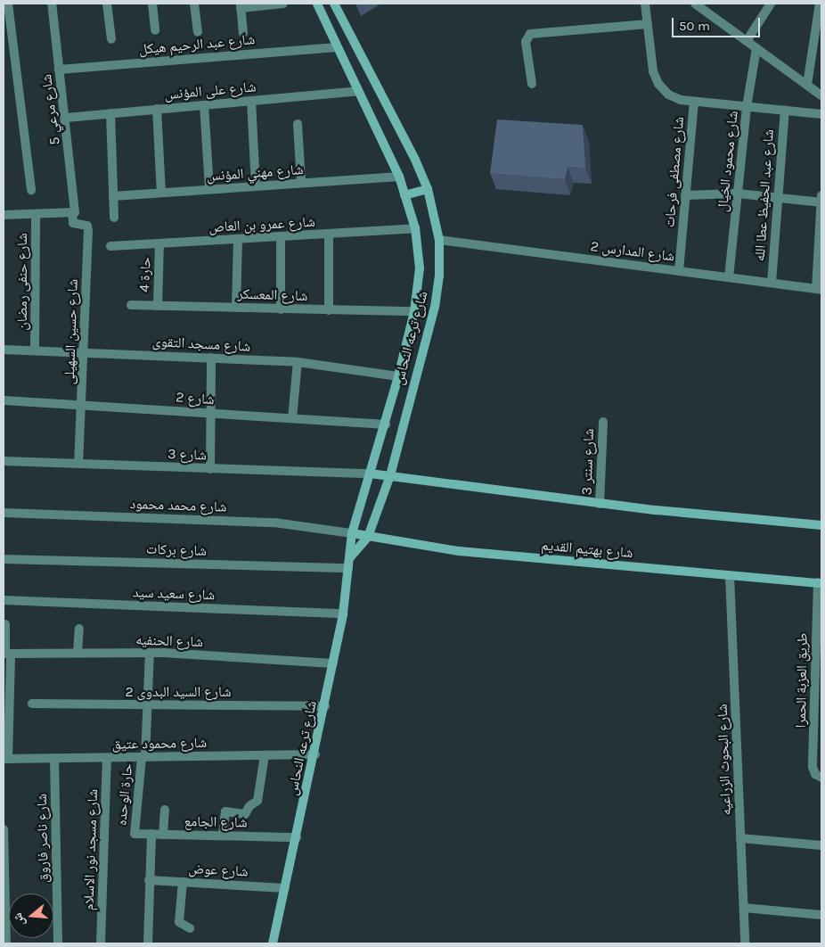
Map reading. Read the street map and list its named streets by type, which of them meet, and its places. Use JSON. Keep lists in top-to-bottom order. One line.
{"streets":{"main road":["شارع ترعه النحاس","شارع بهتيم القديم"],"street":["شارع عبد الرحيم هيكل","شارع على المؤنس","شارع مرعي 5","شارع محمود الخيال","شارع مصطفى فرحات","شارع مهني المؤنس","شارع عبد الحفيظ عطا الله","شارع عمرو بن العاص","شارع المدارس 2","حارة 4","شارع حنفى رمضان","شارع المعسكر","شارع حسين السهيلى","شارع مسجد التقوى","شارع 2","شارع 3","شارع سنتر 3","شارع محمد محمود","شارع بركات","شارع سعيد سيد","شارع الحنفيه","طريق العزبة الحمرا","شارع السيد البدوى 2","شارع محمود عتيق","شارع البحوث الزراعيه","حارة الوحده","شارع الجامع","شارع ناصر فاروق","شارع مسجد نور الاسلام","شارع عوض"]},"crossings":[["شارع عبد الرحيم هيكل","شارع مرعي 5"],["شارع عبد الرحيم هيكل","شارع ترعه النحاس"],["شارع على المؤنس","شارع مرعي 5"],["شارع على المؤنس","شارع ترعه النحاس"],["شارع مرعي 5","شارع حسين السهيلى"],["شارع محمود الخيال","شارع المدارس 2"],["شارع مصطفى فرحات","شارع المدارس 2"],["شارع مهني المؤنس","شارع ترعه النحاس"],["شارع عبد الحفيظ عطا الله","شارع المدارس 2"],["شارع عمرو بن العاص","حارة 4"],["شارع عمرو بن العاص","شارع ترعه النحاس"],["شارع المدارس 2","شارع ترعه النحاس"],["حارة 4","شارع المعسكر"],["شارع حنفى رمضان","شارع مسجد التقوى"],["شارع المعسكر","شارع ترعه النحاس"],["شارع حسين السهيلى","شارع مسجد التقوى"],["شارع حسين السهيلى","شارع 2"],["شارع حسين السهيلى","شارع 3"],["شارع ترعه النحاس","شارع مسجد التقوى"],["شارع ترعه النحاس","شارع 2"],["شارع ترعه النحاس","شارع 3"],["شارع ترعه النحاس","شارع محمد محمود"],["شارع ترعه النحاس","شارع بهتيم القديم"],["شارع ترعه النحاس","شارع بركات"],["شارع ترعه النحاس","شارع سعيد سيد"],["شارع ترعه النحاس","شارع الحنفيه"],["شارع ترعه النحاس","شارع السيد البدوى 2"],["شارع ترعه النحاس","شارع محمود عتيق"],["شارع ترعه النحاس","شارع الجامع"],["شارع ترعه النحاس","شارع عوض"],["شارع محمد محمود","شارع بهتيم القديم"],["شارع بهتيم القديم","طريق العزبة الحمرا"],["شارع بهتيم القديم","شارع البحوث الزراعيه"],["شارع الحنفيه","حارة الوحده"],["شارع السيد البدوى 2","حارة الوحده"],["شارع محمود عتيق","حارة الوحده"],["شارع محمود عتيق","شارع ناصر فاروق"],["شارع محمود عتيق","شارع مسجد نور الاسلام"],["حارة الوحده","شارع الجامع"]],"scale_bar":"50 m","north":"left"}
